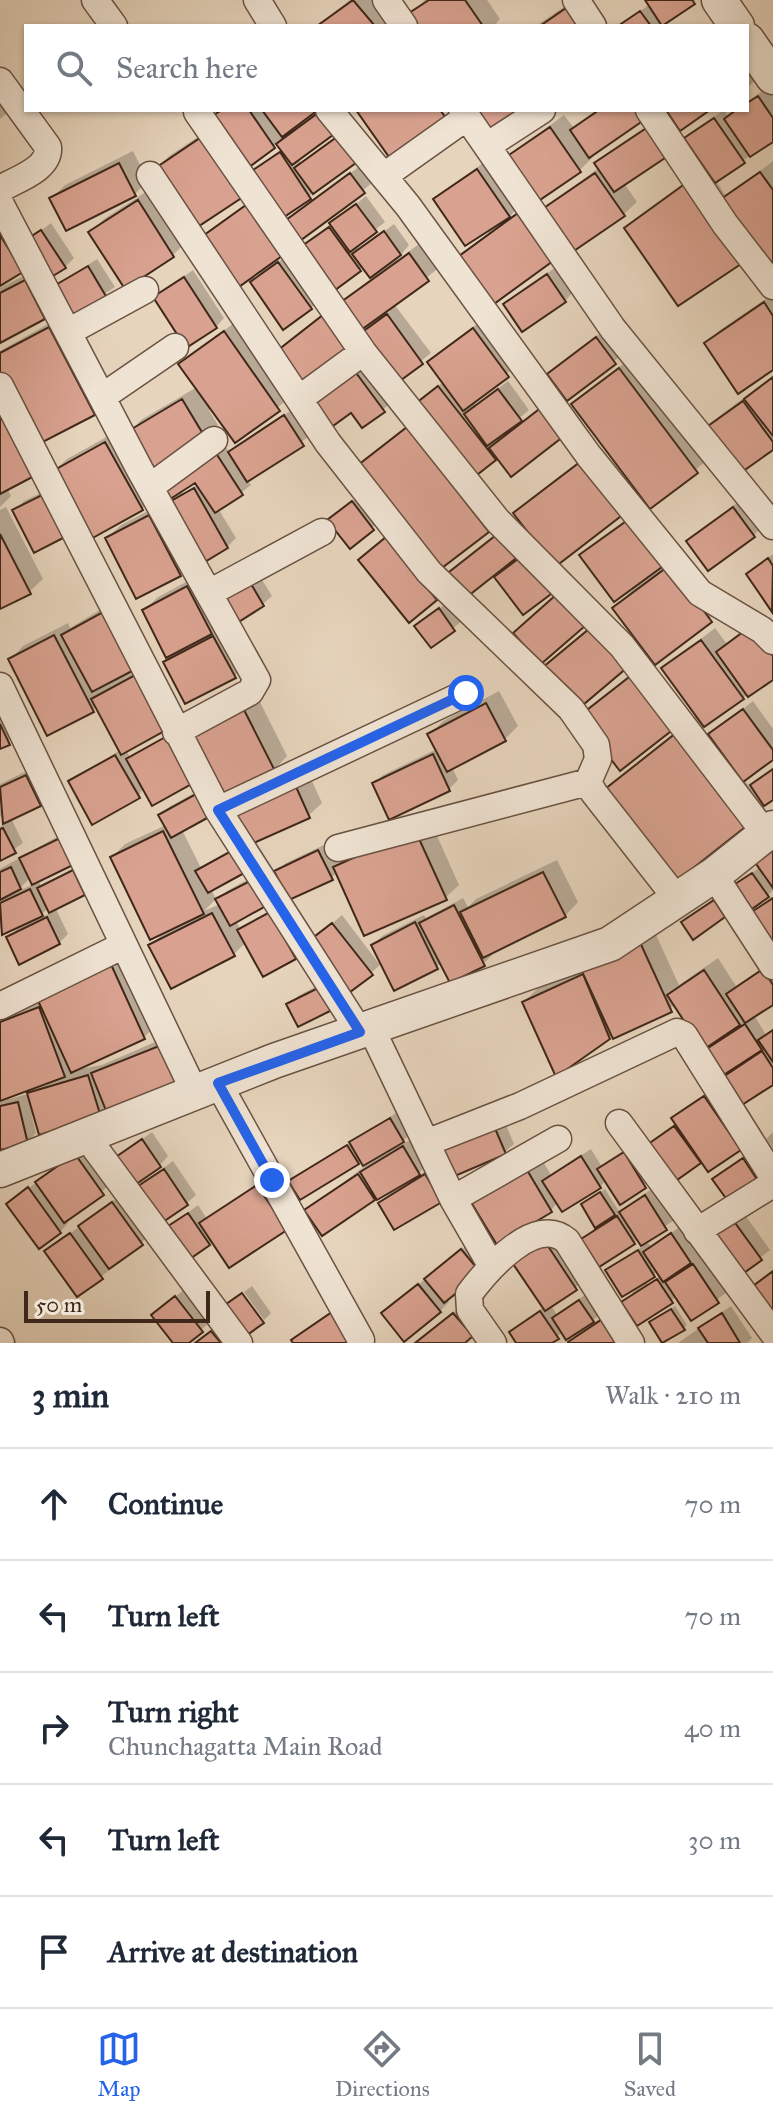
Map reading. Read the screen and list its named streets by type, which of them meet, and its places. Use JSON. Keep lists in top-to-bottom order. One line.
{"scale_bar":"50 m","page":{"search":"Search here","scale":"50 m","heading":["3 min","Walk · 210 m"],"list":[["Continue","70 m"],["Turn left","70 m"],["Turn right","Chunchagatta Main Road","40 m"],["Turn left","30 m"],"Arrive at destination"],"nav":["Map","Directions","Saved"]}}
